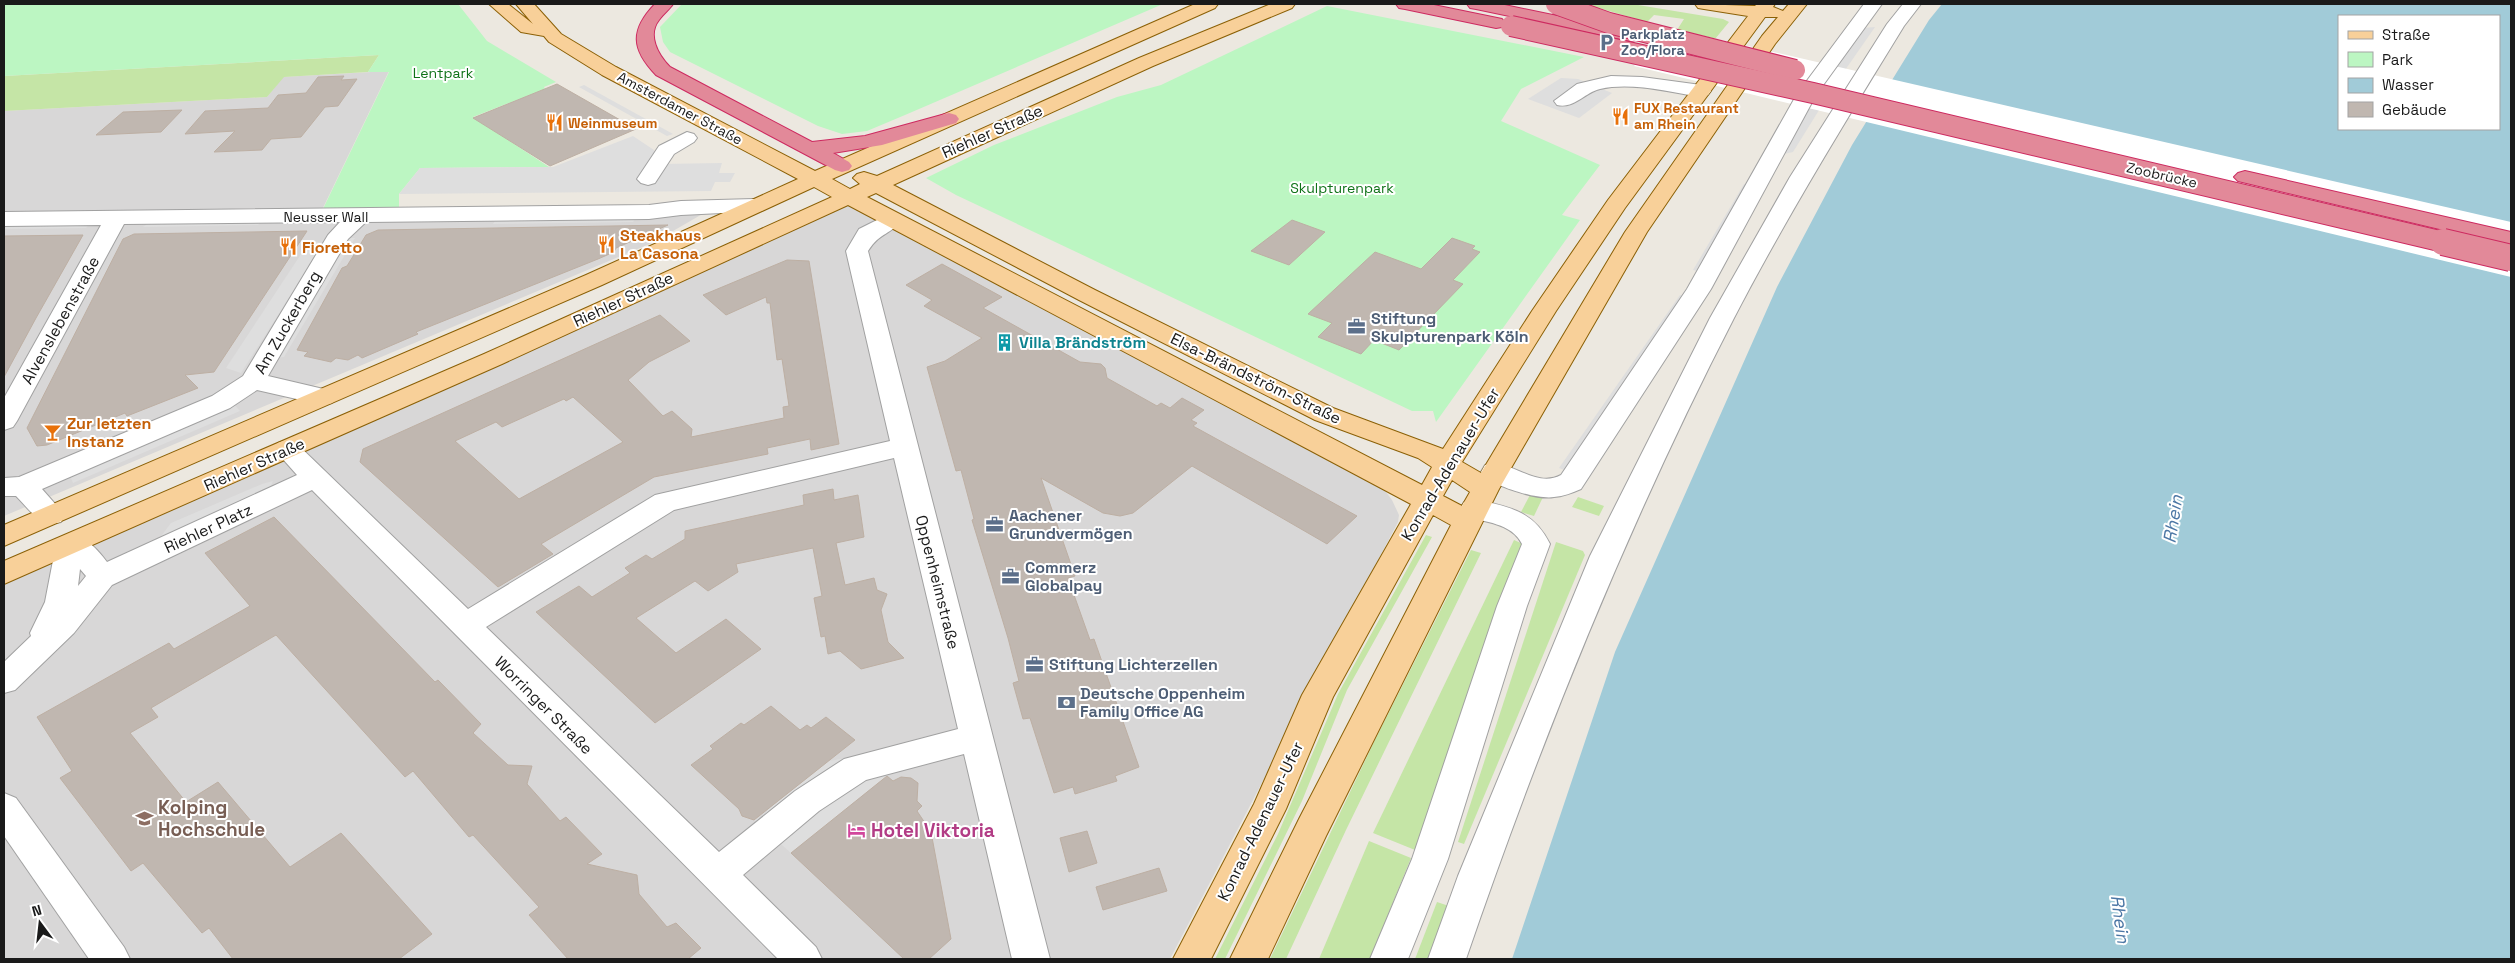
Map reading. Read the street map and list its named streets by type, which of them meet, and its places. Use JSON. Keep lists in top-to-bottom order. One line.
{"streets":{"highway":["Zoobrücke"],"main road":["Amsterdamer Straße","Riehler Straße","Elsa-Brändström-Straße","Konrad-Adenauer-Ufer"],"street":["Neusser Wall","Alvenslebenstraße","Am Zuckerberg","Riehler Platz","Oppenheimstraße","Worringer Straße"]},"crossings":[["Amsterdamer Straße","Riehler Straße"],["Amsterdamer Straße","Elsa-Brändström-Straße"],["Riehler Straße","Neusser Wall"],["Riehler Straße","Elsa-Brändström-Straße"],["Riehler Straße","Worringer Straße"],["Neusser Wall","Alvenslebenstraße"],["Neusser Wall","Am Zuckerberg"],["Elsa-Brändström-Straße","Konrad-Adenauer-Ufer"],["Elsa-Brändström-Straße","Oppenheimstraße"],["Riehler Platz","Worringer Straße"]],"water":["Rhein"],"parks":["Lentpark","Skulpturenpark"],"places":{"parking":["Parkplatz Zoo/Flora"],"restaurant":["FUX Restaurant am Rhein","Weinmuseum","Steakhaus La Casona","Fioretto"],"office":["Stiftung Skulpturenpark Köln","Aachener Grundvermögen","Commerz Globalpay","Stiftung Lichterzellen"],"building":["Villa Brändström"],"bar":["Zur letzten Instanz"],"bank":["Deutsche Oppenheim Family Office AG"],"school or university":["Kolping Hochschule"],"hotel":["Hotel Viktoria"]},"legend":["Straße","Park","Wasser","Gebäude"],"north":"top"}
